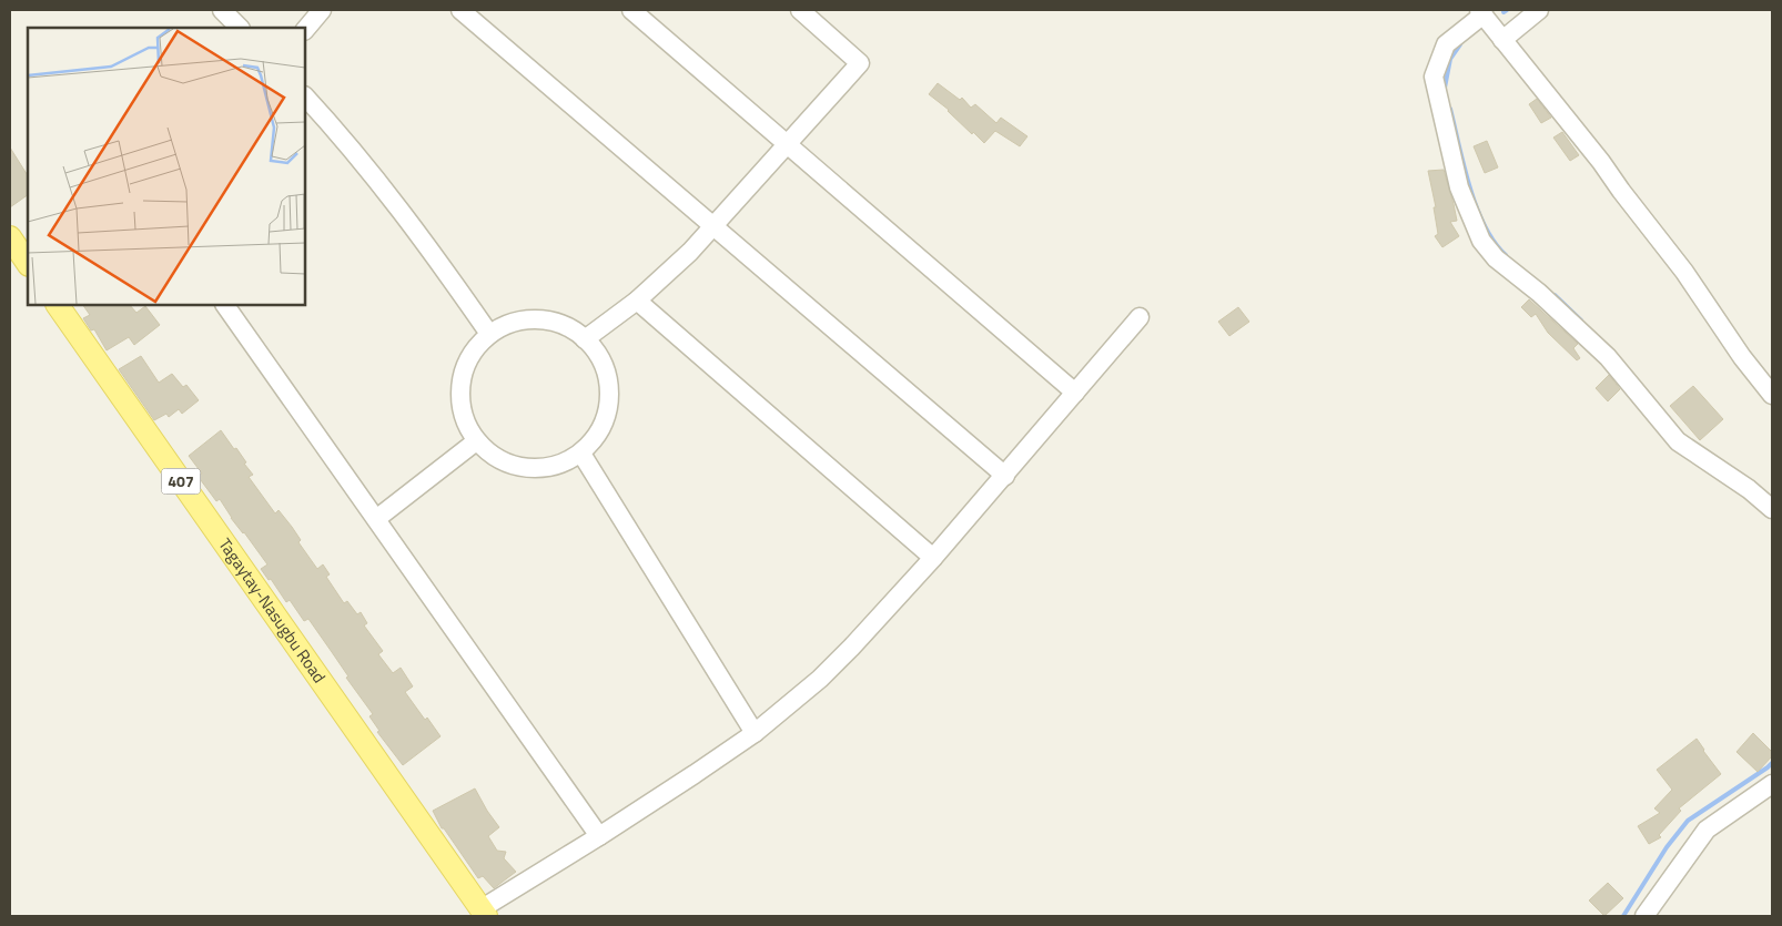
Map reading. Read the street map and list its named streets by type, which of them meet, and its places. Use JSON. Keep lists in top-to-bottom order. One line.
{"streets":{"main road":["407","Tagaytay-Nasugbu Road"]}}
